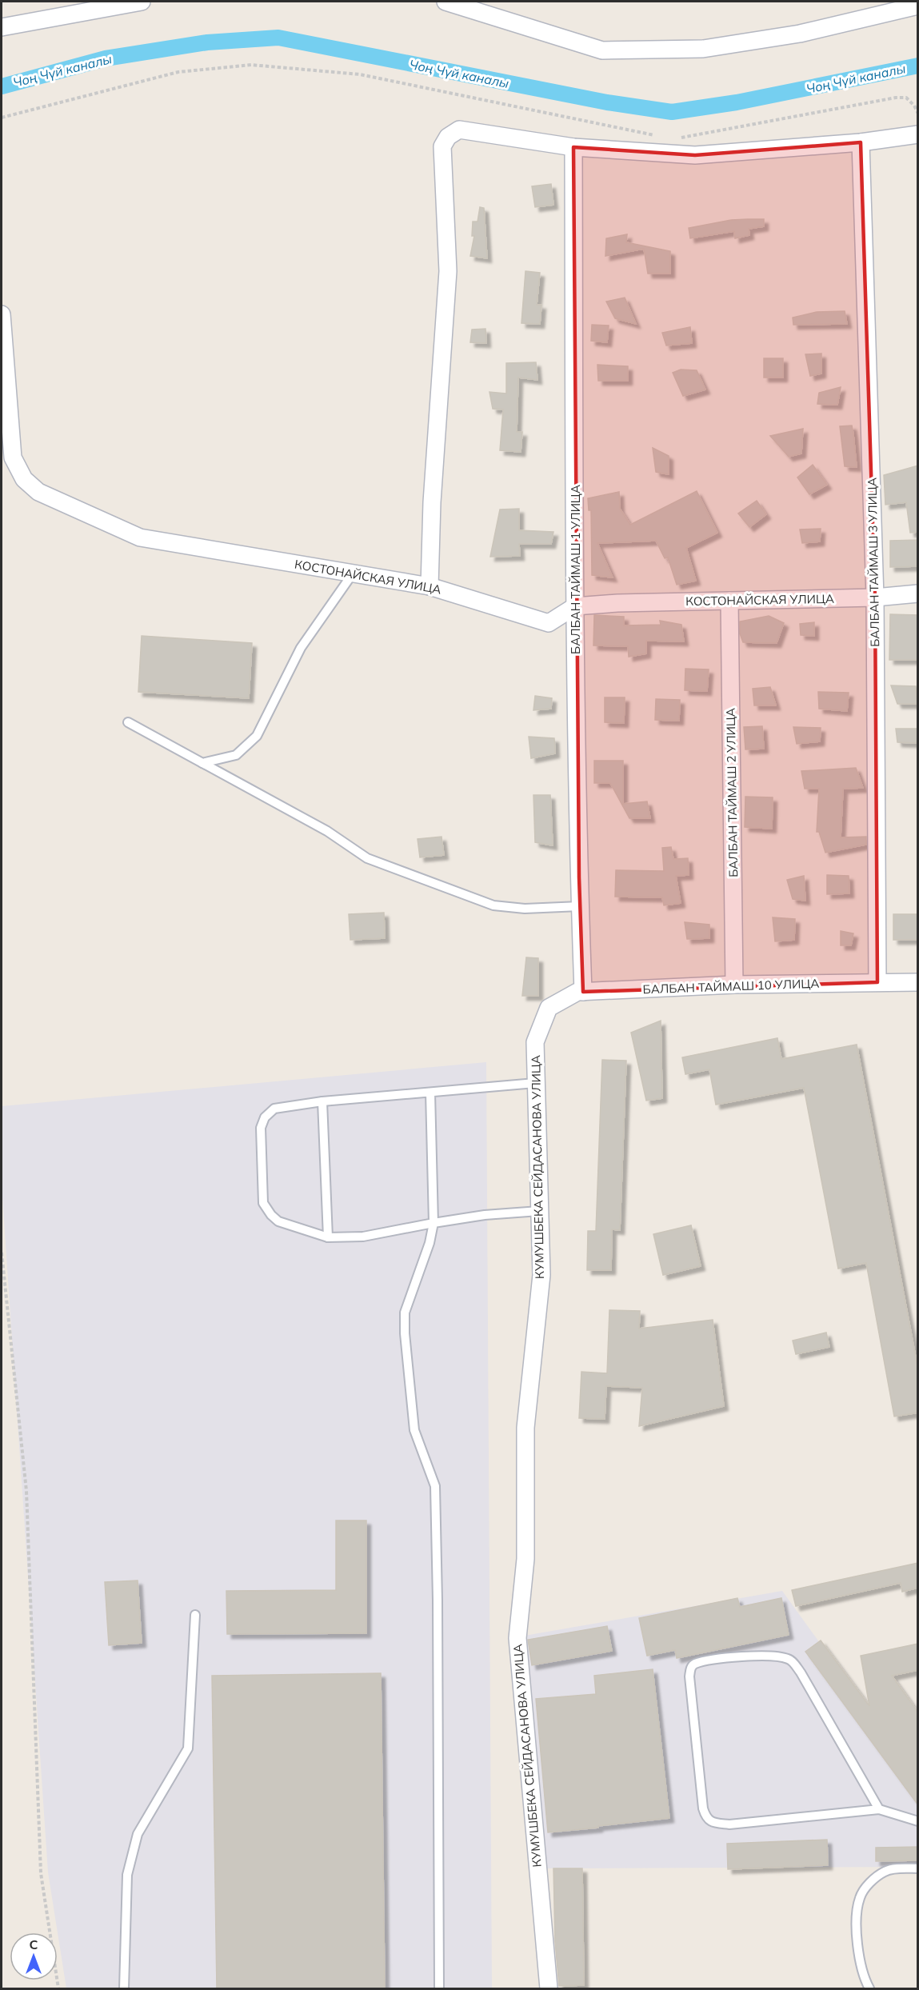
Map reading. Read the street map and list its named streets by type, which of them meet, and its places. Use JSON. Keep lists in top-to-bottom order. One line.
{"streets":{"street":["БАЛБАН ТАЙМАШ 3 УЛИЦА","БАЛБАН ТАЙМАШ 1 УЛИЦА","КОСТОНАЙСКАЯ УЛИЦА","БАЛБАН ТАЙМАШ 2 УЛИЦА","БАЛБАН ТАЙМАШ 10 УЛИЦА","КУМУШБЕКА СЕЙДАСАНОВА УЛИЦА"]},"crossings":[["БАЛБАН ТАЙМАШ 3 УЛИЦА","КОСТОНАЙСКАЯ УЛИЦА"],["БАЛБАН ТАЙМАШ 3 УЛИЦА","БАЛБАН ТАЙМАШ 10 УЛИЦА"],["БАЛБАН ТАЙМАШ 1 УЛИЦА","КОСТОНАЙСКАЯ УЛИЦА"],["БАЛБАН ТАЙМАШ 1 УЛИЦА","БАЛБАН ТАЙМАШ 10 УЛИЦА"],["КОСТОНАЙСКАЯ УЛИЦА","БАЛБАН ТАЙМАШ 2 УЛИЦА"],["БАЛБАН ТАЙМАШ 2 УЛИЦА","БАЛБАН ТАЙМАШ 10 УЛИЦА"],["БАЛБАН ТАЙМАШ 10 УЛИЦА","КУМУШБЕКА СЕЙДАСАНОВА УЛИЦА"]],"water":["Чоң Чүй каналы"],"north":"top"}
